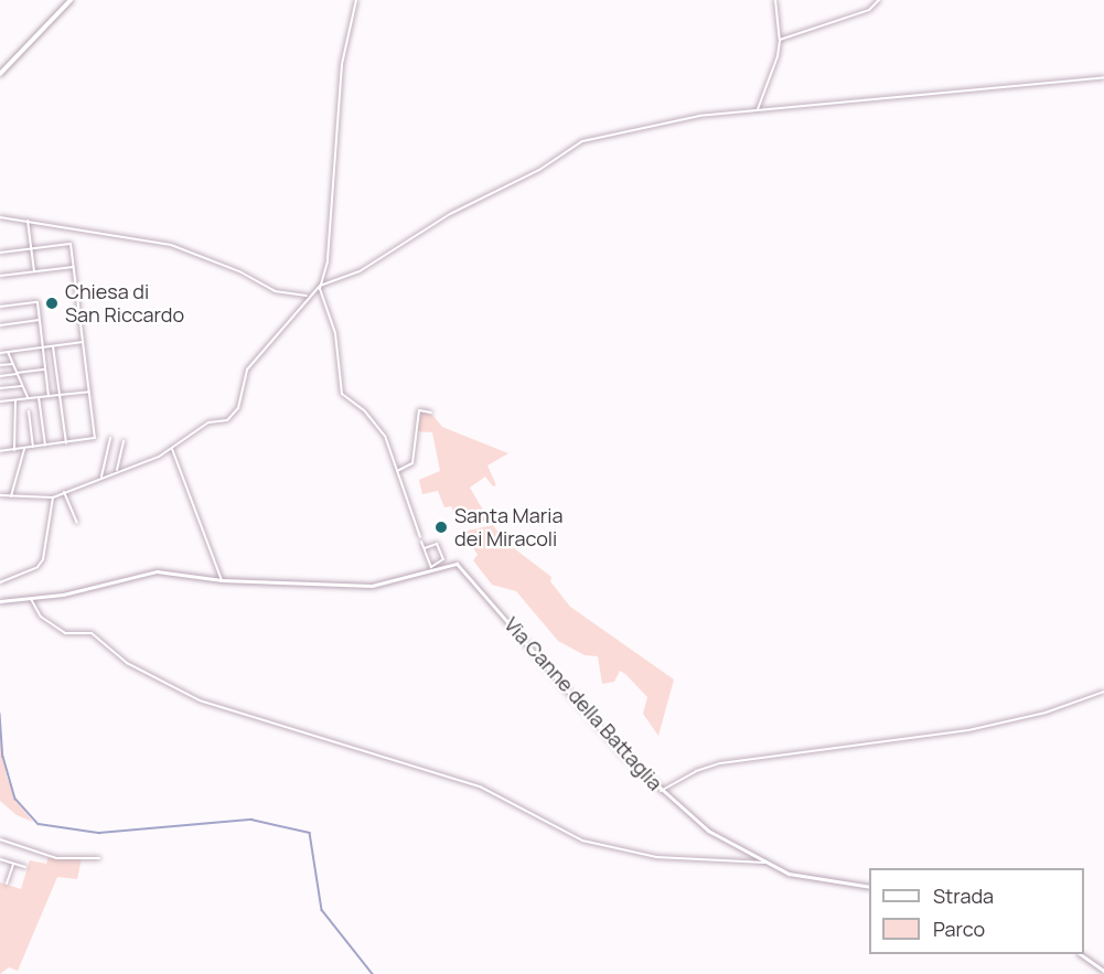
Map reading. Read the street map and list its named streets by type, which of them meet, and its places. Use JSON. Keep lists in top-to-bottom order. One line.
{"streets":{"street":["Via Canne della Battaglia"]},"places":["Chiesa di San Riccardo","Santa Maria dei Miracoli"],"legend":["Strada","Parco"]}
